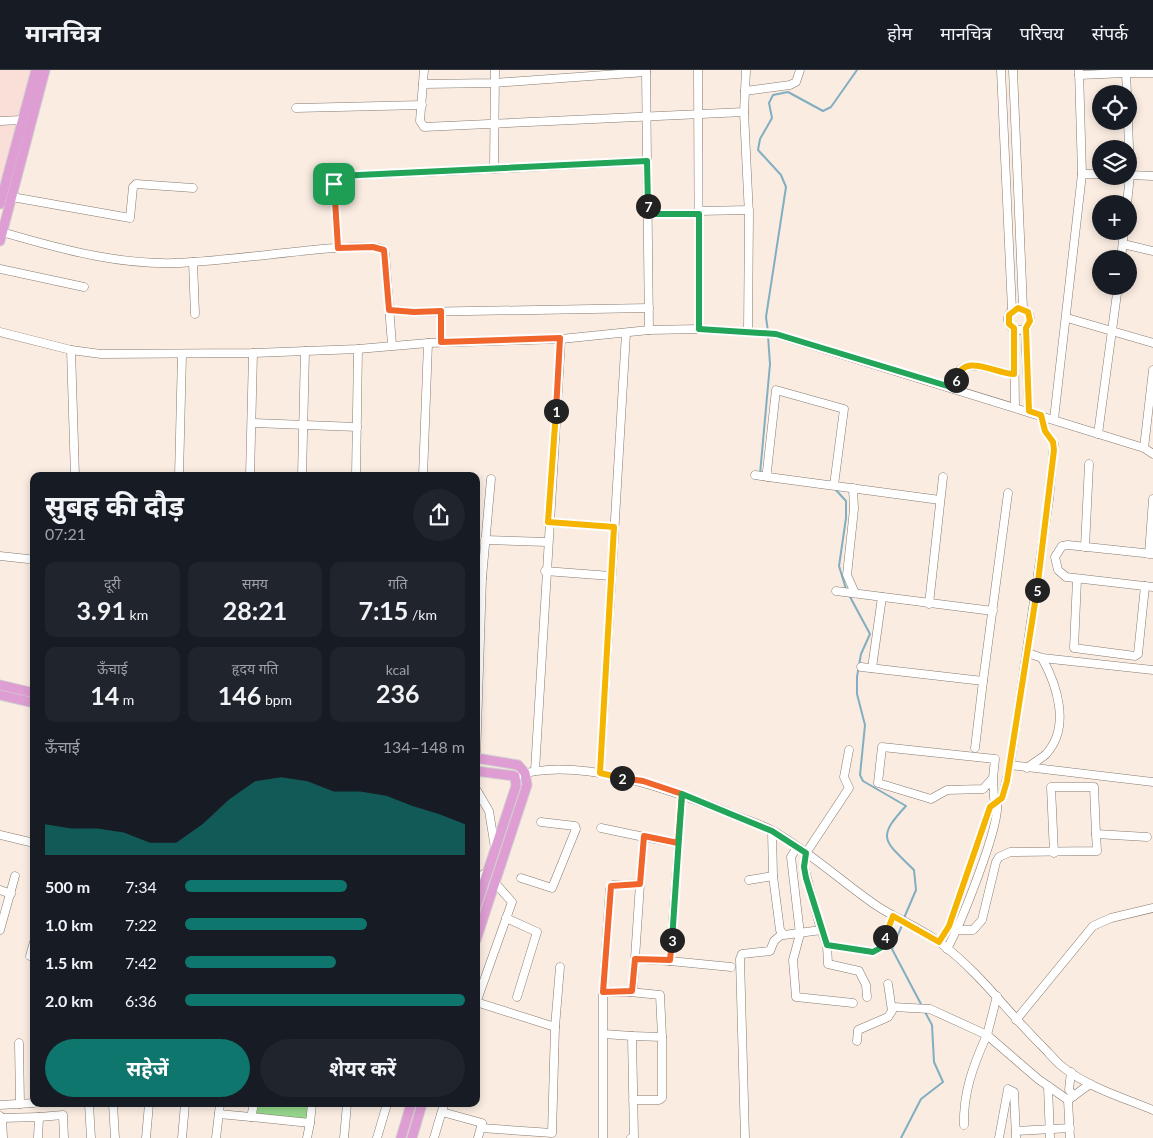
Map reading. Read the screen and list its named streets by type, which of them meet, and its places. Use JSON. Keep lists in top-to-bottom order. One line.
{"page":{"header":"मानचित्र","nav":["होम","मानचित्र","परिचय","संपर्क"],"map_buttons":["+","−"],"pins":["7","6","1","5","2","4","3"],"heading":["सुबह की दौड़","07:21"],"stats":[["दूरी","3.91 km"],["समय","28:21"],["गति","7:15 /km"],["ऊँचाई","14 m"],["हृदय गति","146 bpm"],["kcal","236"]],"chart":["ऊँचाई","134–148 m"],"list":[{"name":"500 m","note":"7:34"},{"name":"1.0 km","note":"7:22"},{"name":"1.5 km","note":"7:42"},{"name":"2.0 km","note":"6:36"}],"buttons":["सहेजें","शेयर करें"]}}
